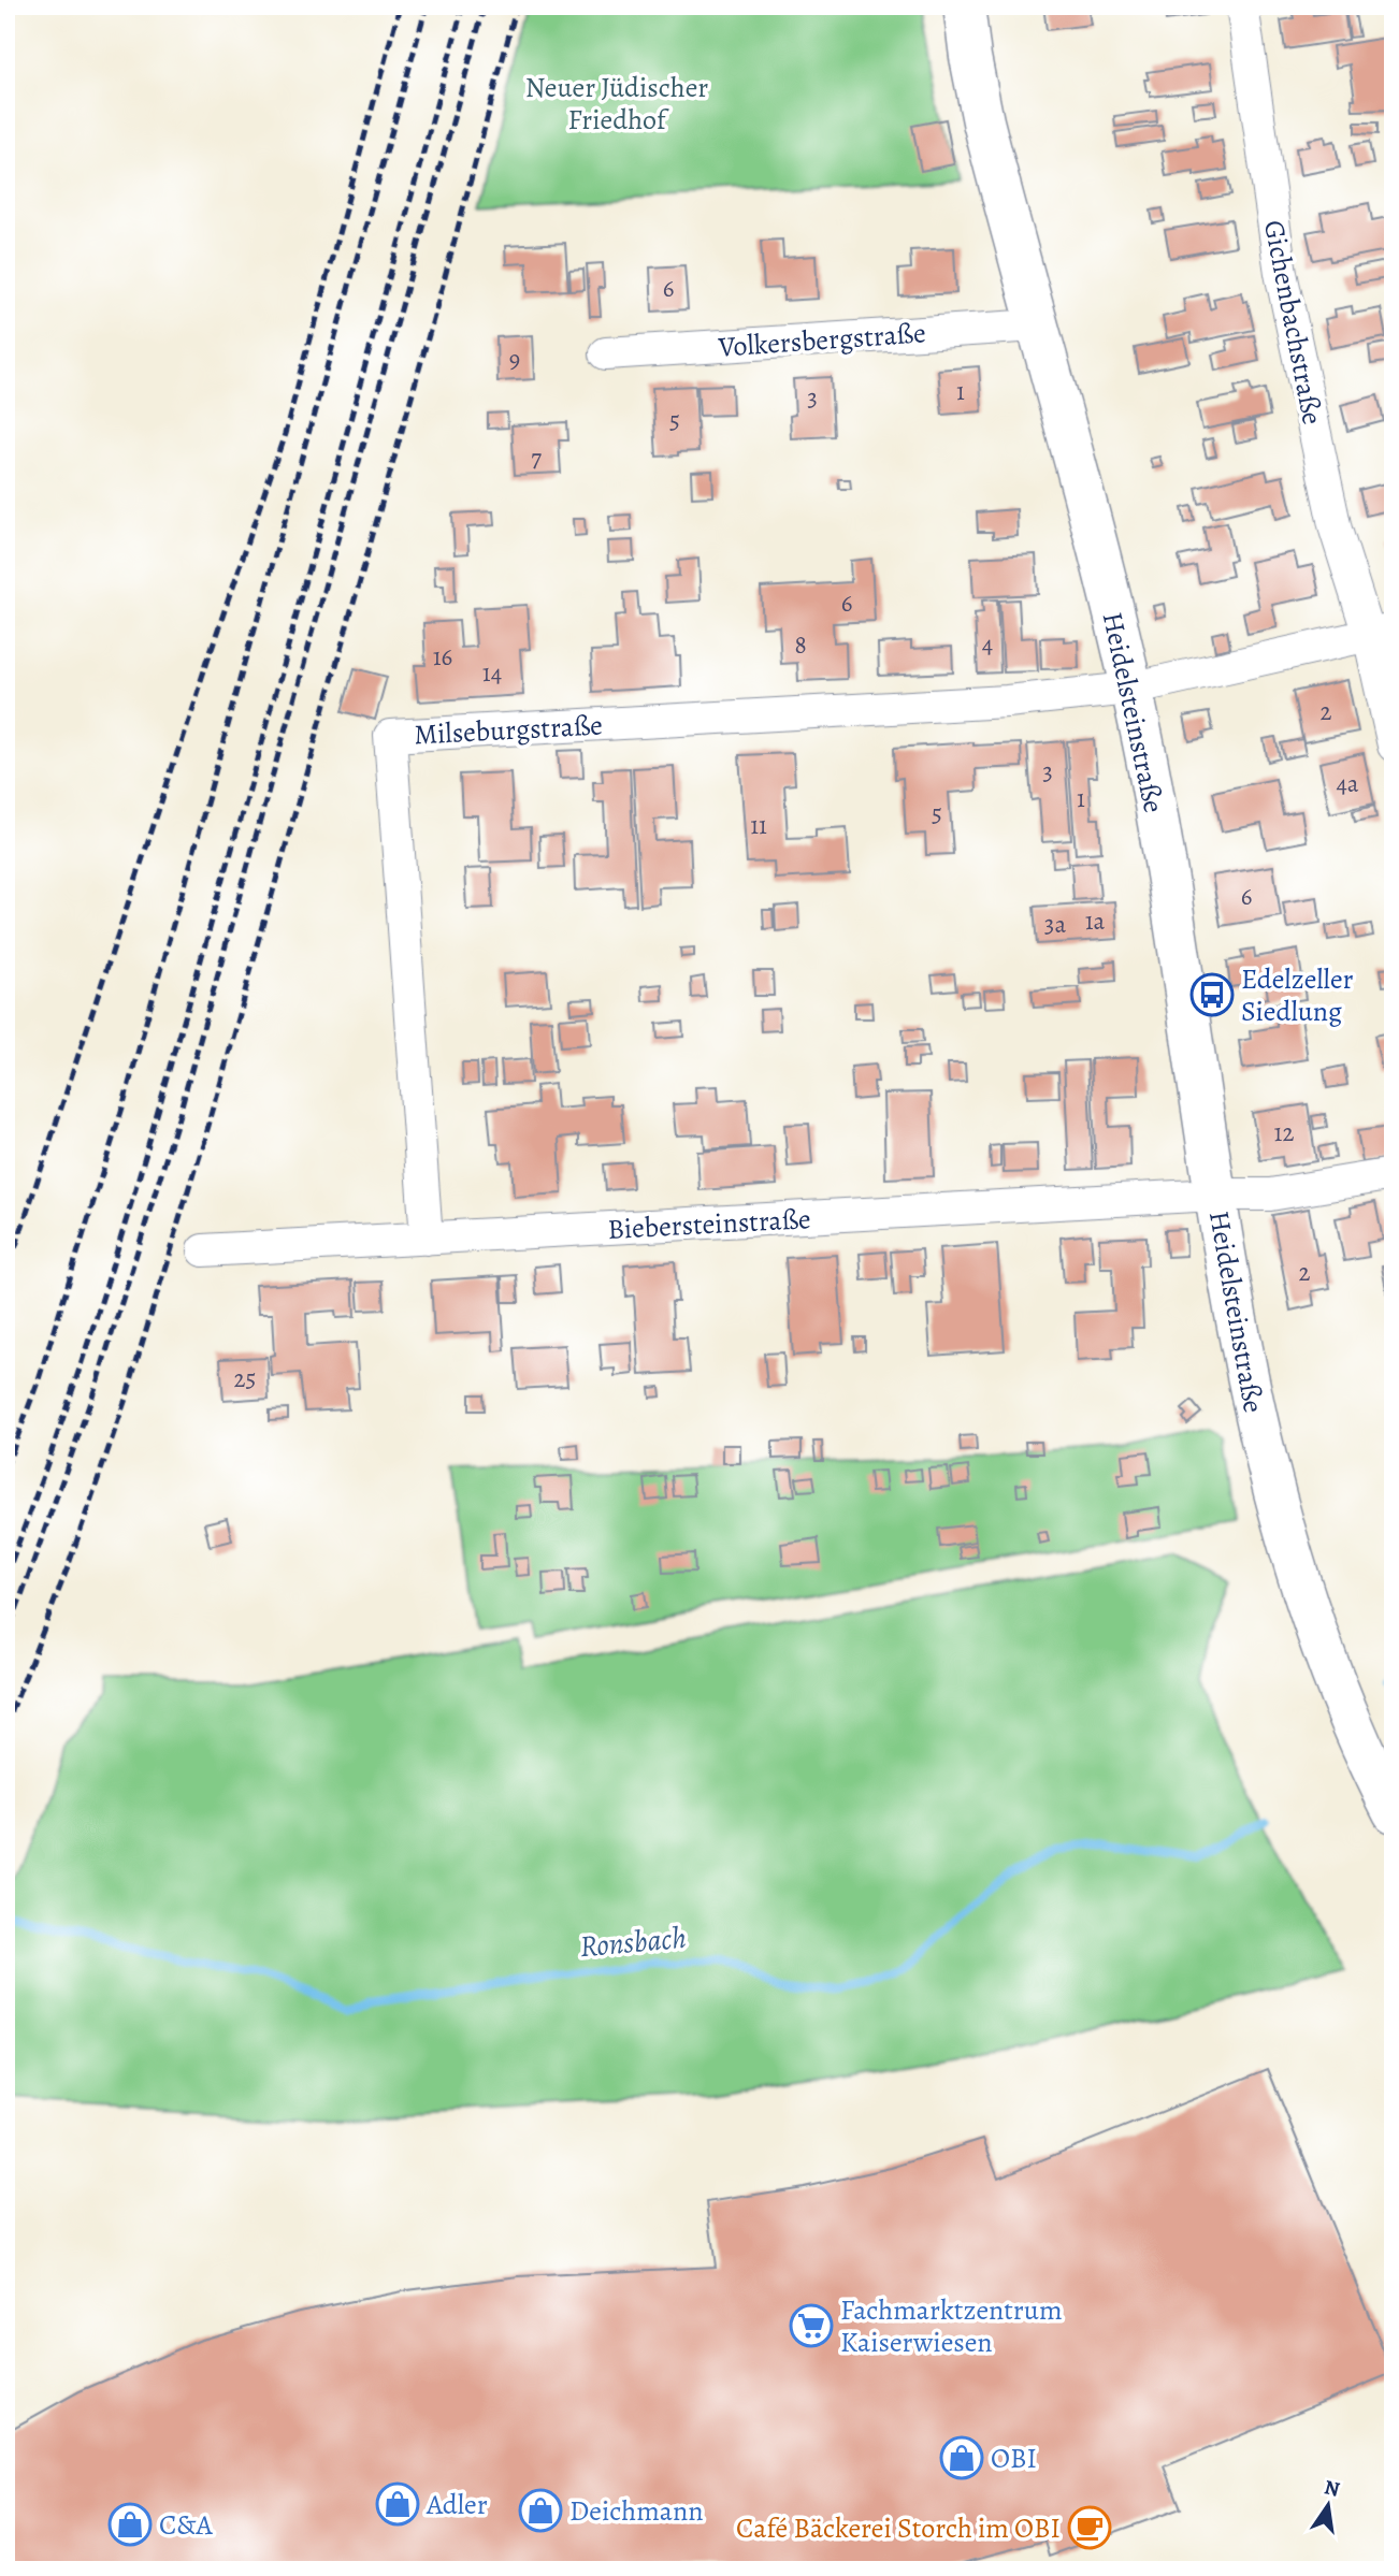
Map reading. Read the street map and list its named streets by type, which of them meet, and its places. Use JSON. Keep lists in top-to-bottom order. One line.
{"streets":{"main road":["Heidelsteinstraße"],"street":["Gichenbachstraße","Volkersbergstraße","Milseburgstraße","Biebersteinstraße"]},"crossings":[["Volkersbergstraße","Heidelsteinstraße"],["Heidelsteinstraße","Milseburgstraße"],["Heidelsteinstraße","Biebersteinstraße"],["Milseburgstraße","Biebersteinstraße"]],"water":["Ronsbach"],"parks":["Neuer Jüdischer Friedhof"],"places":{"bus stop":["Edelzeller Siedlung"],"supermarket":["Fachmarktzentrum Kaiserwiesen"],"shop":["OBI","Adler","Deichmann","C&A"],"cafe":["Café Bäckerei Storch im OBI"]},"house_numbers":["6","9","1","3","5","7","6","4","8","16","14","2","3","4a","1","5","11","6","1a","3a","12","2","25"],"north":"top"}
